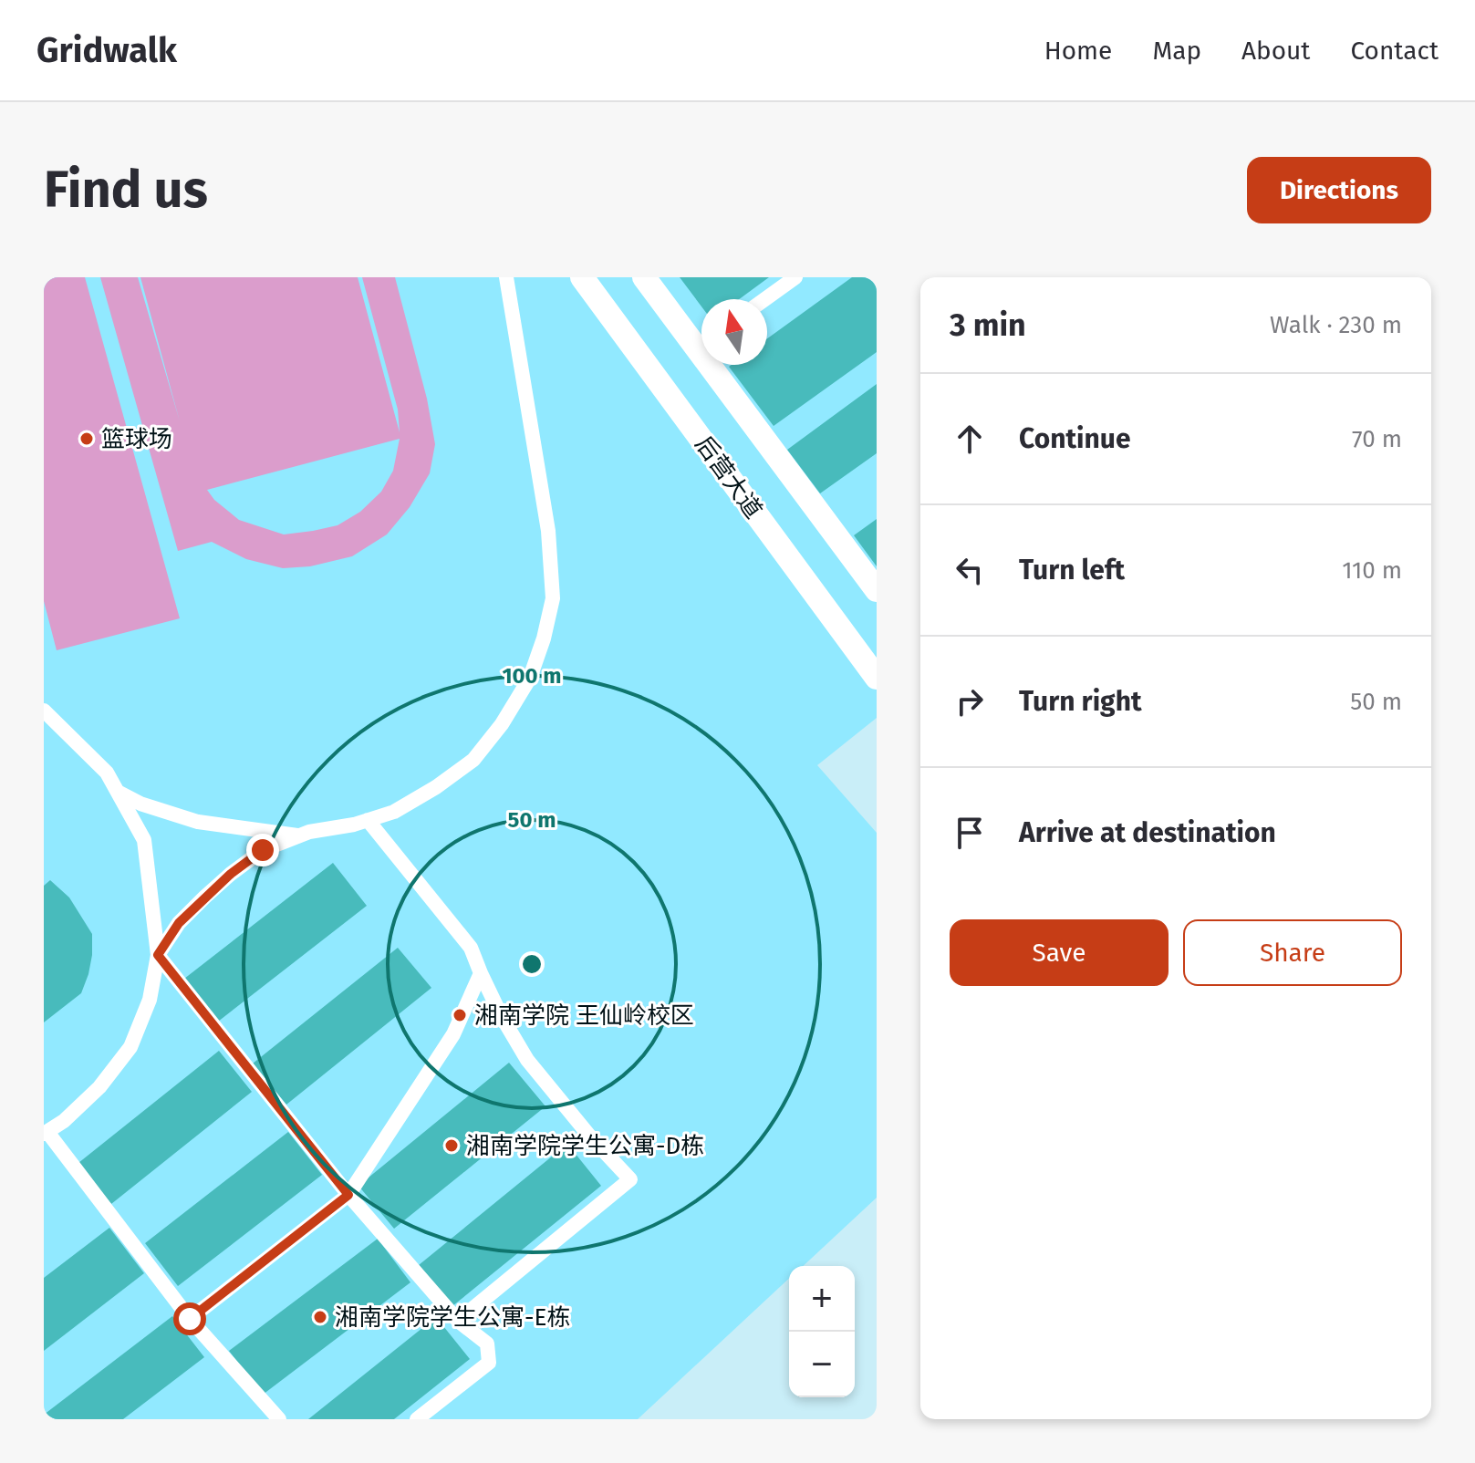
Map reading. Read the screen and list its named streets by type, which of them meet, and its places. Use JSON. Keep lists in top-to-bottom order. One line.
{"streets":{"main road":["后营大道"]},"places":["篮球场","湘南学院 王仙岭校区","湘南学院学生公寓-D栋","湘南学院学生公寓-E栋"],"north":"top","page":{"header":"Gridwalk","nav":["Home","Map","About","Contact"],"buttons":["Directions",["Save","Share"]],"title":"Find us","heading":["3 min","Walk · 230 m"],"list":[["Continue","70 m"],["Turn left","110 m"],["Turn right","50 m"],"Arrive at destination"],"map_buttons":["+","−"]},"rings":["100 m","50 m"]}
